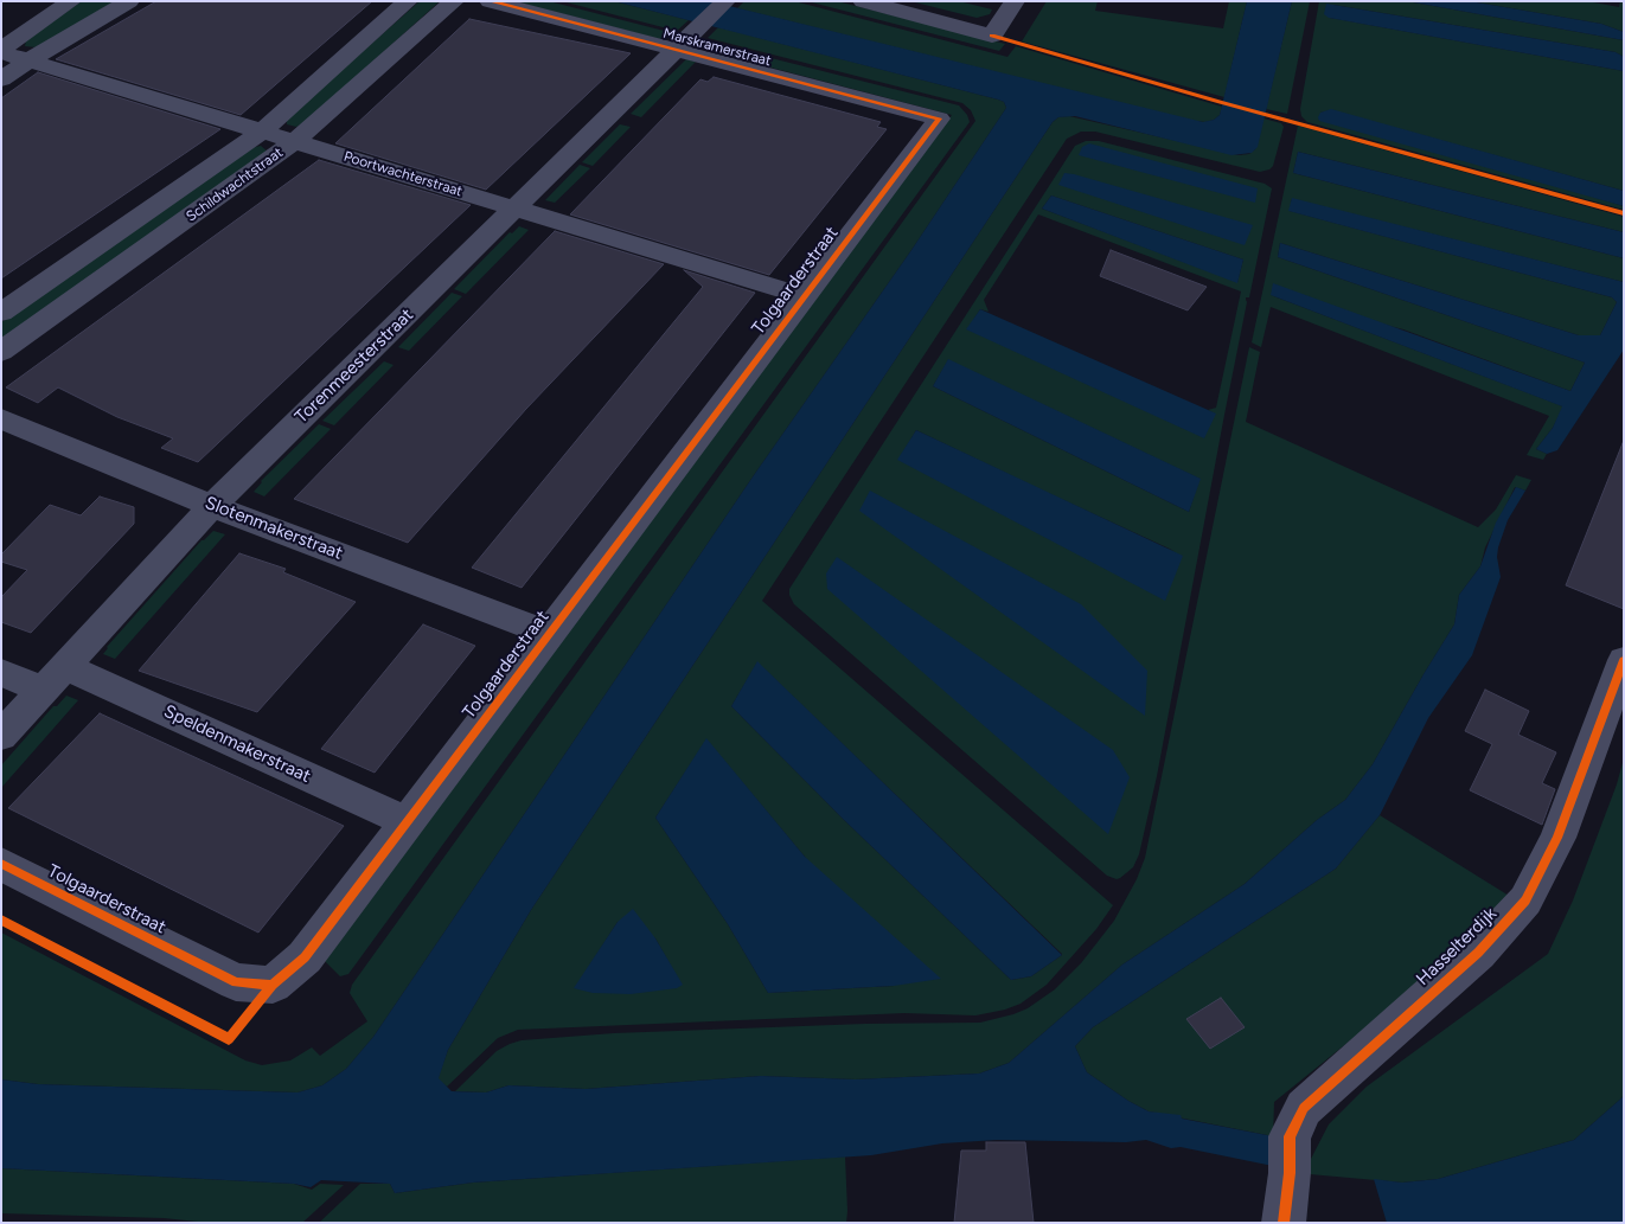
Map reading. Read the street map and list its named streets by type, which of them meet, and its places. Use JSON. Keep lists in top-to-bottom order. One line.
{"streets":{"street":["Marskramerstraat","Poortwachterstraat","Schildwachtstraat","Tolgaarderstraat","Torenmeesterstraat","Slotenmakerstraat","Speldenmakerstraat","Hasselterdijk"]},"crossings":[["Marskramerstraat","Tolgaarderstraat"],["Marskramerstraat","Torenmeesterstraat"],["Poortwachterstraat","Schildwachtstraat"],["Poortwachterstraat","Tolgaarderstraat"],["Poortwachterstraat","Torenmeesterstraat"],["Tolgaarderstraat","Slotenmakerstraat"],["Tolgaarderstraat","Speldenmakerstraat"],["Torenmeesterstraat","Slotenmakerstraat"],["Torenmeesterstraat","Speldenmakerstraat"]]}
